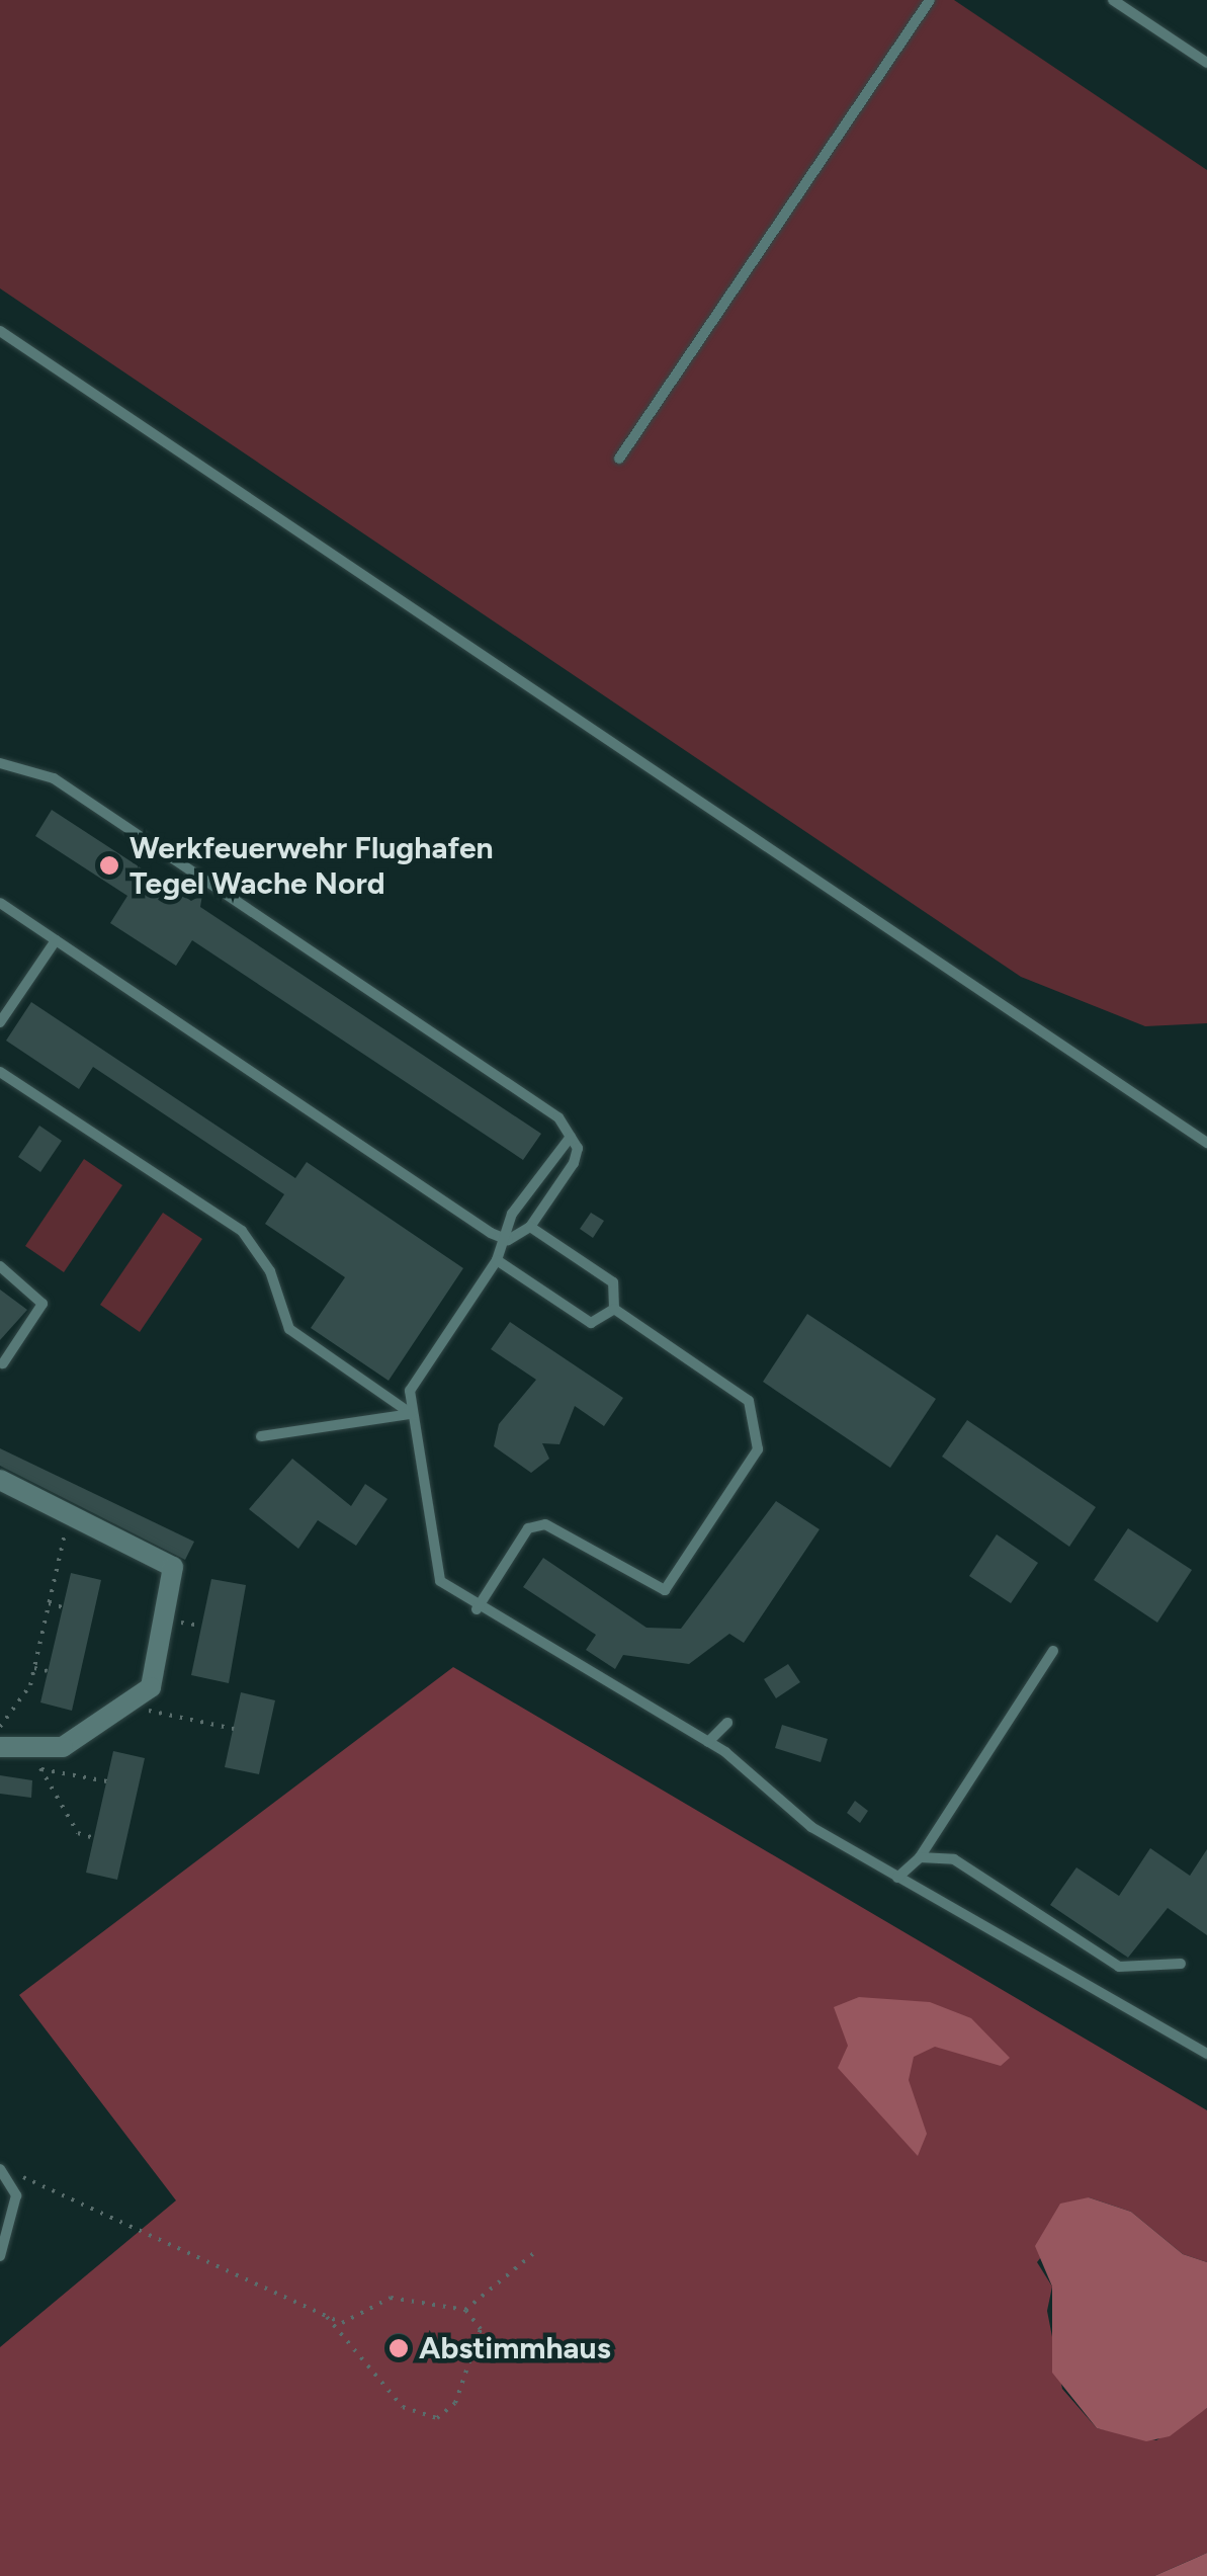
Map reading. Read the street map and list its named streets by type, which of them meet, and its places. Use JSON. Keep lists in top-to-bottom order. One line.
{"places":["Werkfeuerwehr Flughafen Tegel Wache Nord","Abstimmhaus"]}
